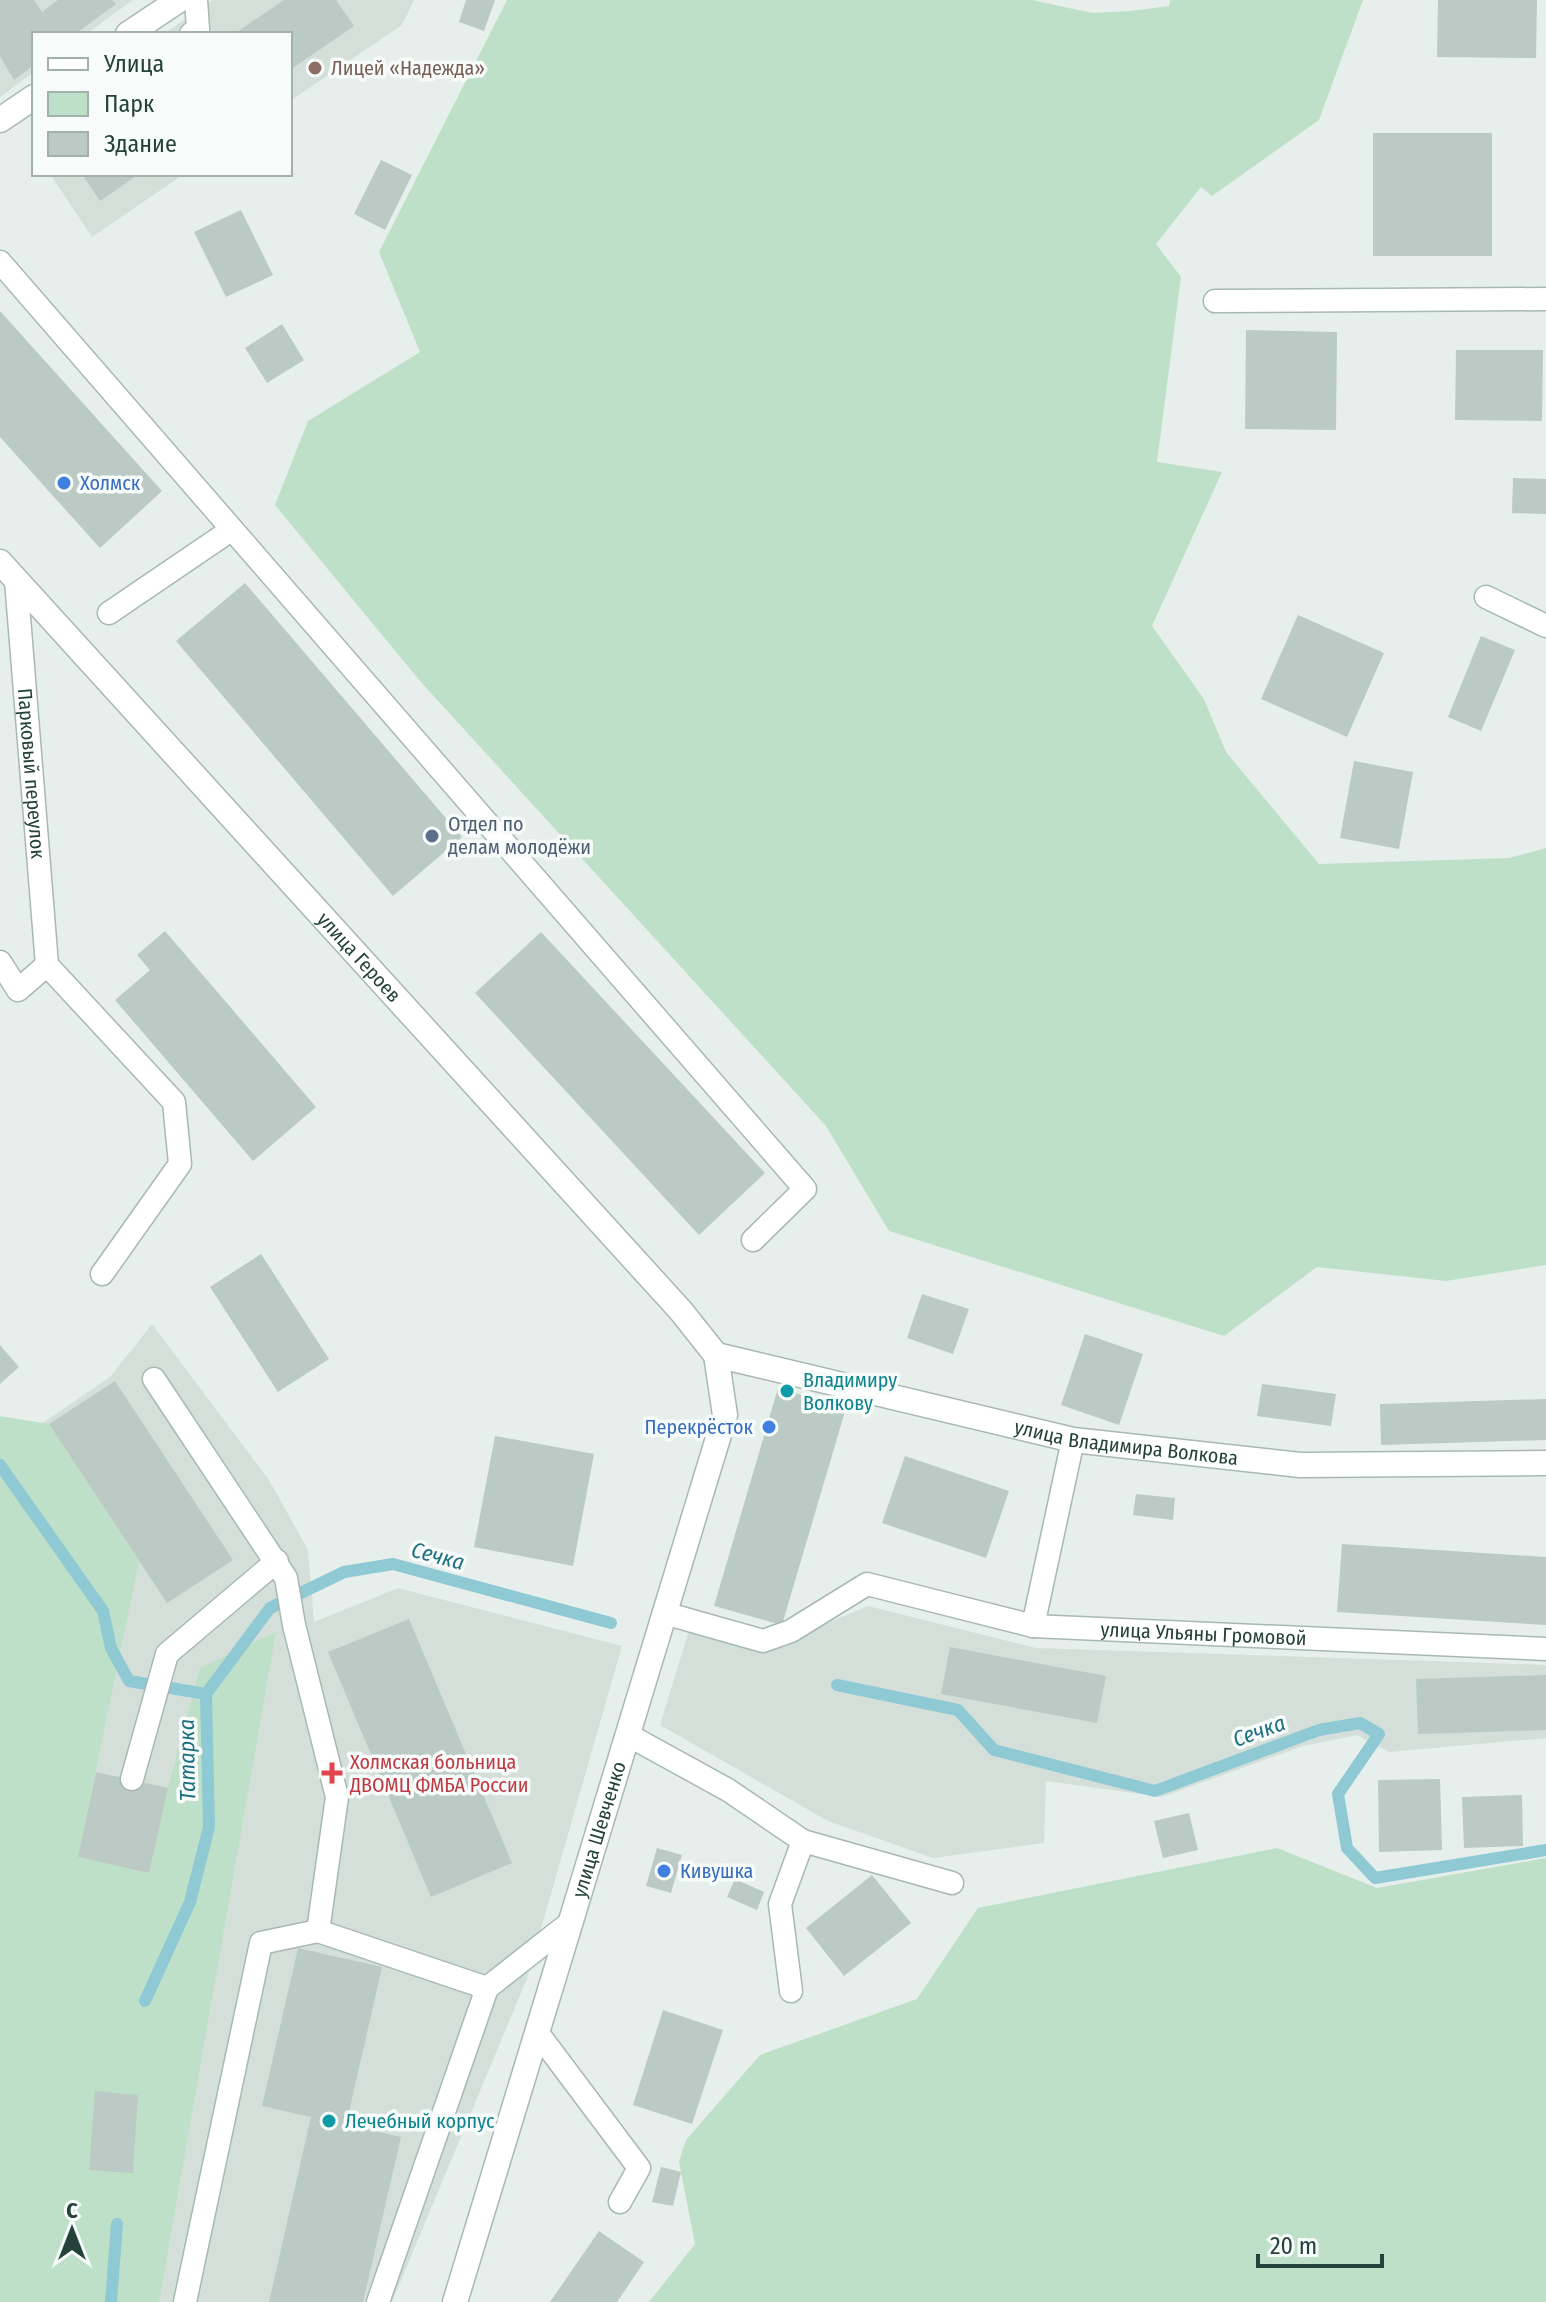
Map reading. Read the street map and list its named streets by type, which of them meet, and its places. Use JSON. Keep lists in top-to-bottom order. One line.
{"streets":{"street":["улица Героев","улица Владимира Волкова","улица Шевченко"],"lane":["Парковый переулок","улица Ульяны Громовой"]},"crossings":[["Парковый переулок","улица Героев"],["улица Героев","улица Владимира Волкова"],["улица Героев","улица Шевченко"],["улица Владимира Волкова","улица Шевченко"],["улица Ульяны Громовой","улица Шевченко"]],"water":["Сечка","Татарка"],"places":{"other":["Лицей «Надежда»","Холмск","Отдел по делам молодёжи","Владимиру Волкову","Перекрёсток","Кивушка","Лечебный корпус"],"health":["Холмская больница ДВОМЦ ФМБА России"]},"legend":["Улица","Парк","Здание"],"scale_bar":"20 m","north":"top"}
